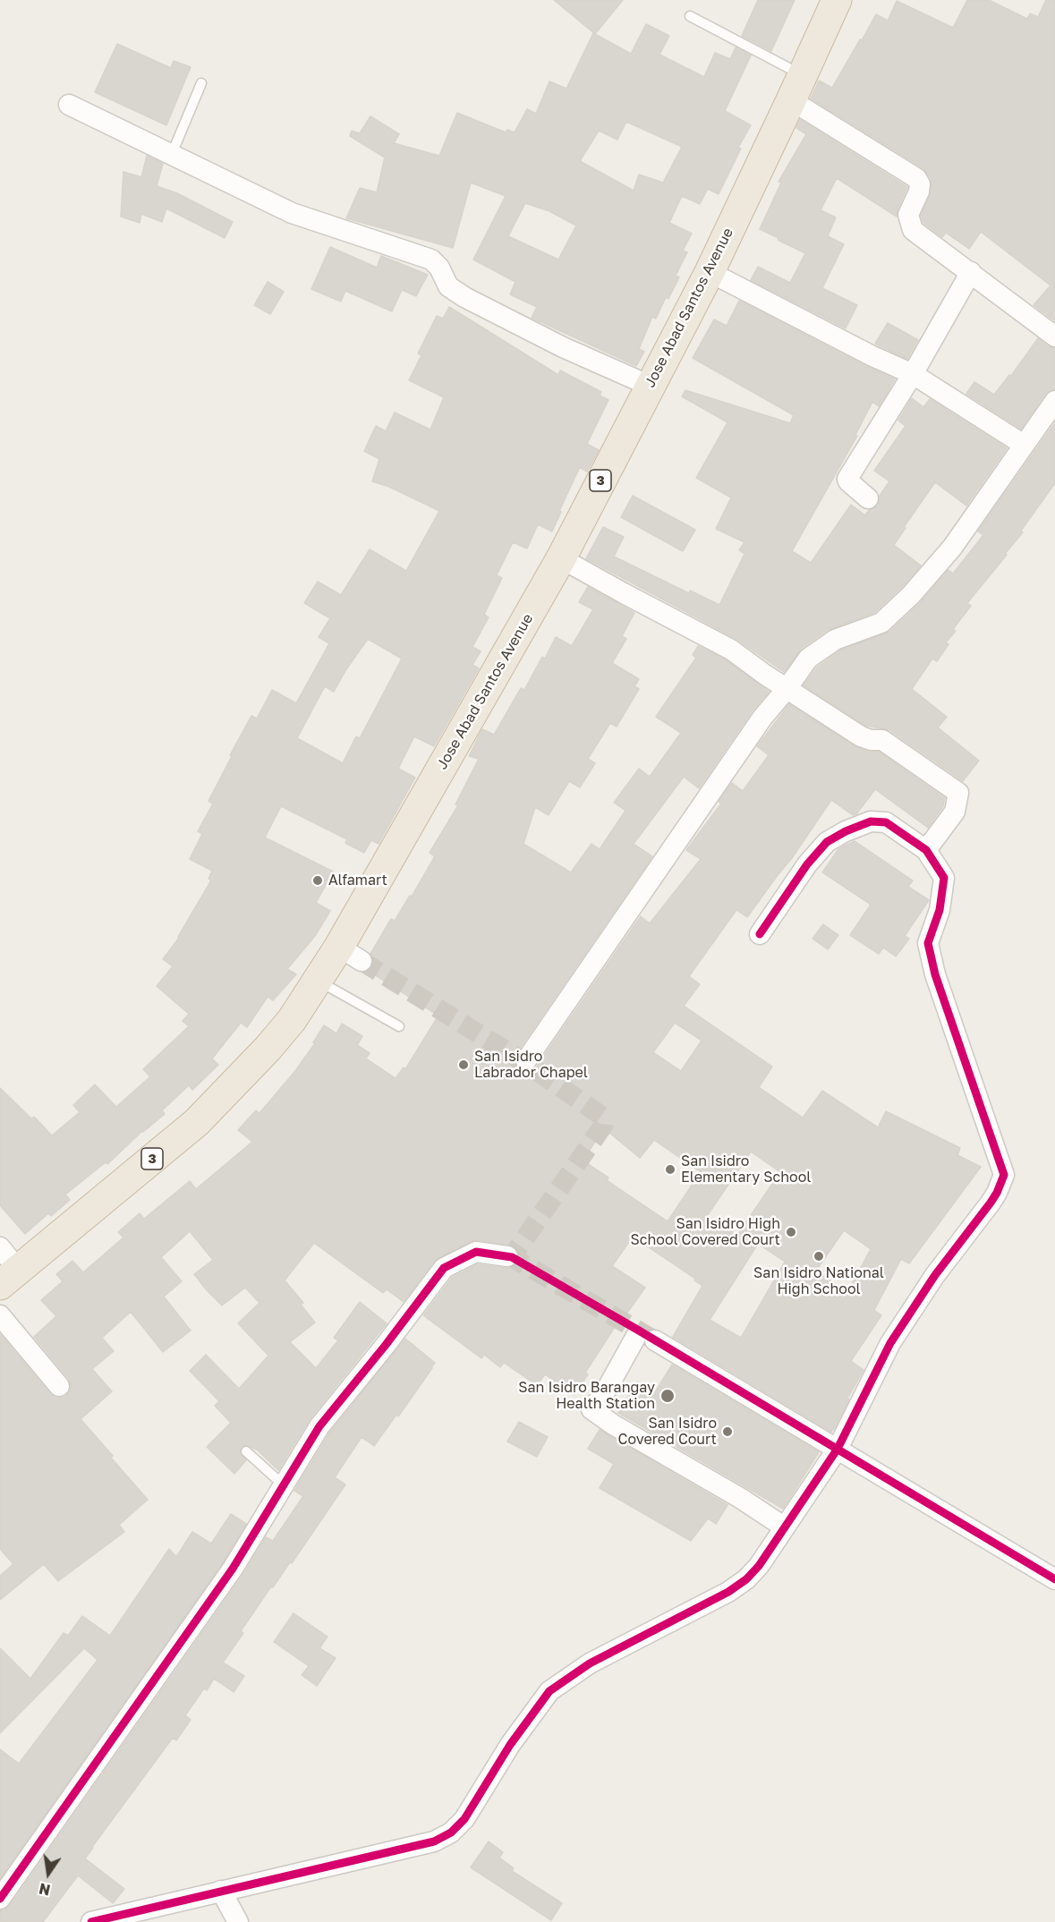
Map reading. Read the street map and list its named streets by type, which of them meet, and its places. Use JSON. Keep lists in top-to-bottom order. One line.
{"streets":{"highway":["Jose Abad Santos Avenue","3"]},"places":["Alfamart","San Isidro Labrador Chapel","San Isidro Elementary School","San Isidro High School Covered Court","San Isidro National High School","San Isidro Barangay Health Station","San Isidro Covered Court"],"north":"bottom"}
